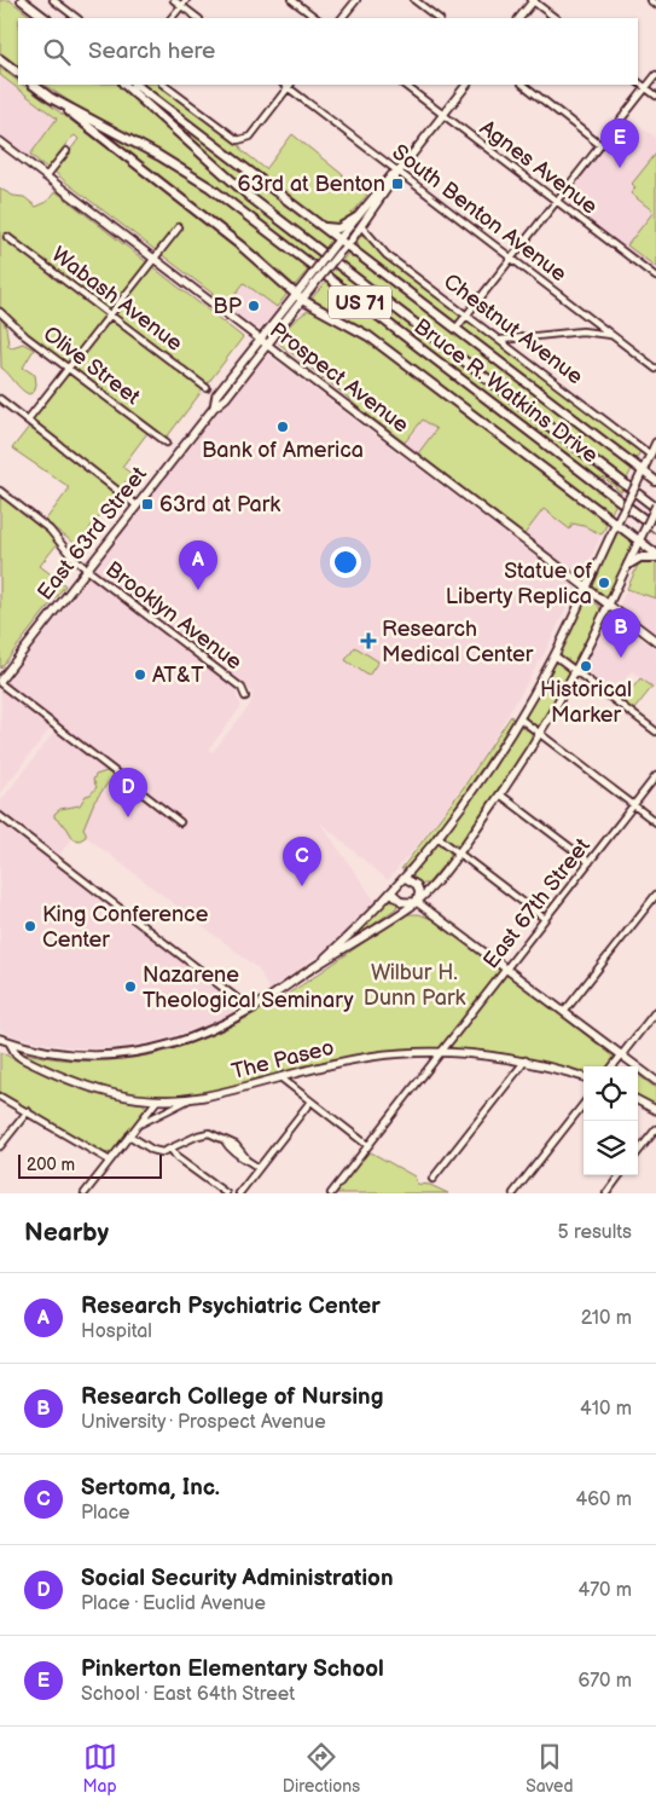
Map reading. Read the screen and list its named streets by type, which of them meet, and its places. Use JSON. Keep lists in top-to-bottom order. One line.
{"streets":{"highway":["US 71","Bruce R. Watkins Drive"],"main road":["Prospect Avenue","East 63rd Street","The Paseo"],"street":["Agnes Avenue","South Benton Avenue","Wabash Avenue","Chestnut Avenue","Olive Street","Brooklyn Avenue","East 67th Street"]},"crossings":[["Agnes Avenue","East 63rd Street"],["South Benton Avenue","East 63rd Street"],["Chestnut Avenue","East 63rd Street"],["Prospect Avenue","East 63rd Street"],["East 63rd Street","Brooklyn Avenue"],["East 67th Street","The Paseo"]],"parks":["Wilbur H. Dunn Park"],"places":{"transit":["63rd at Benton","63rd at Park"],"other":["BP","Bank of America","Statue of Liberty Replica","Historical Marker","AT&T","King Conference Center","Nazarene Theological Seminary"],"health":["Research Medical Center"]},"scale_bar":"200 m","page":{"search":"Search here","pins":["E","A","B","D","C"],"scale":"200 m","heading":["Nearby","5 results"],"list":[{"mark":"A","name":"Research Psychiatric Center","note":"Hospital","value":"210 m"},{"mark":"B","name":"Research College of Nursing","note":"University · Prospect Avenue","value":"410 m"},{"mark":"C","name":"Sertoma, Inc.","note":"Place","value":"460 m"},{"mark":"D","name":"Social Security Administration","note":"Place · Euclid Avenue","value":"470 m"},{"mark":"E","name":"Pinkerton Elementary School","note":"School · East 64th Street","value":"670 m"}],"nav":["Map","Directions","Saved"]}}
